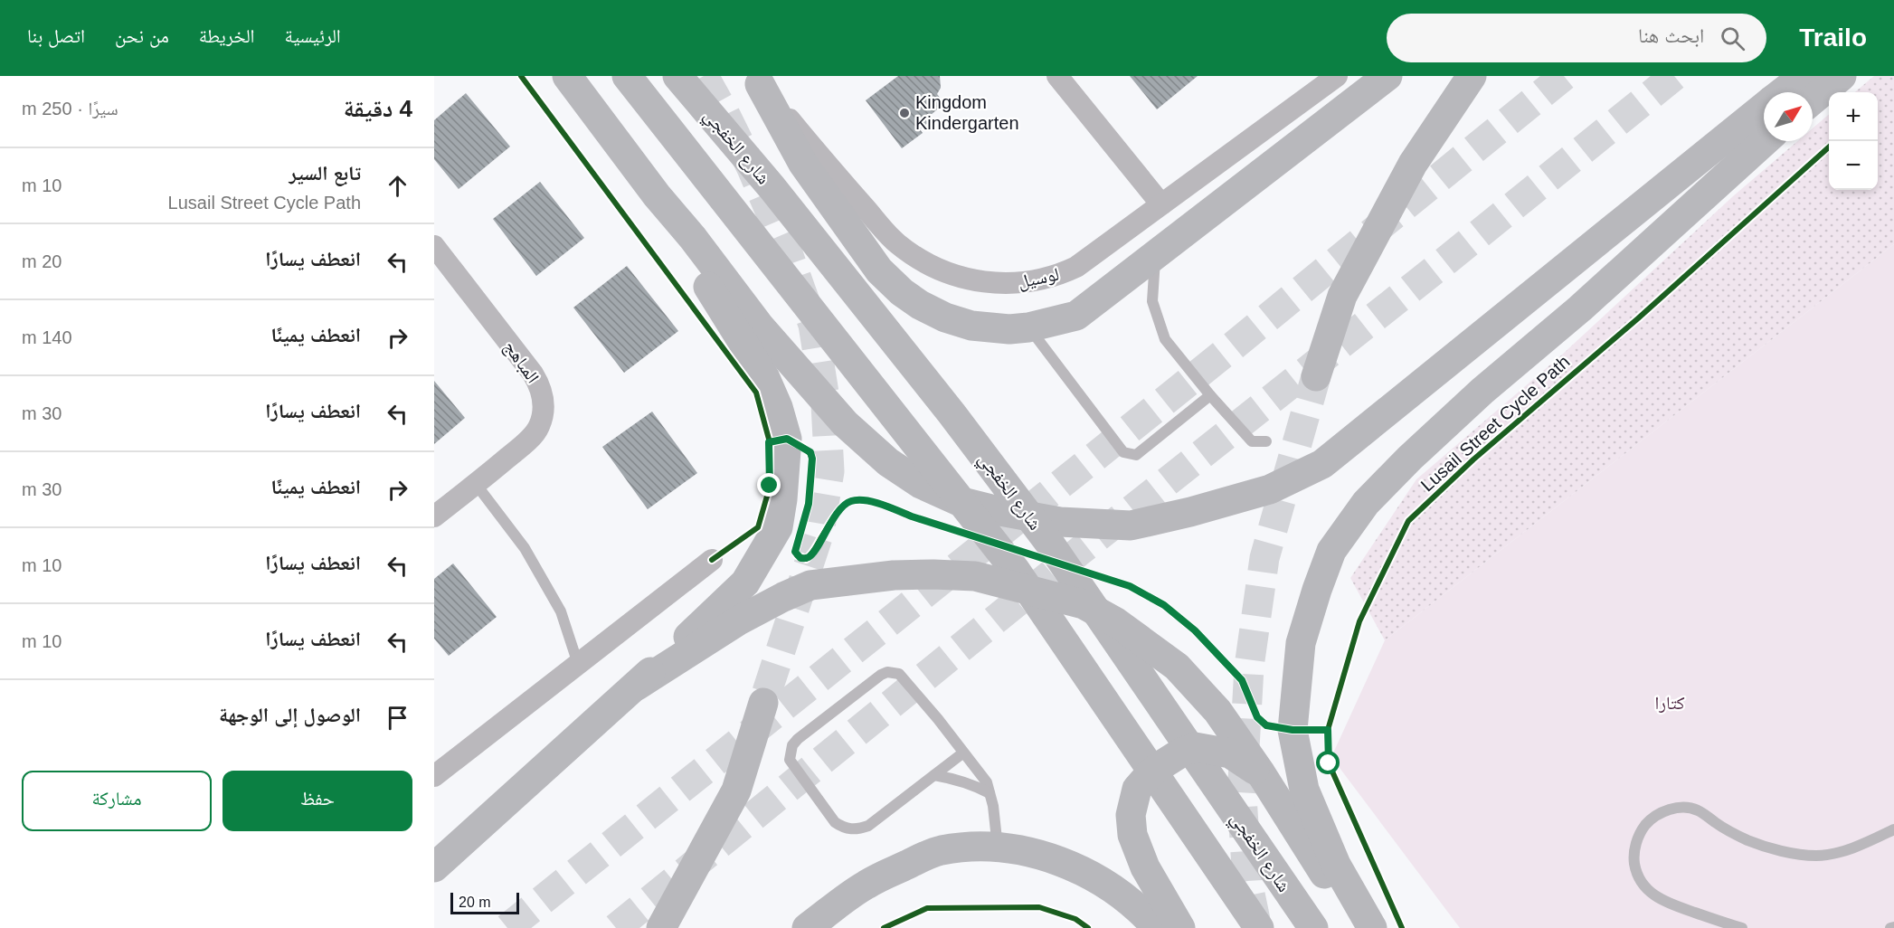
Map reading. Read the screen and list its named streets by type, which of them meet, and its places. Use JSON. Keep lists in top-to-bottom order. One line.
{"streets":{"highway":["شارع الخفجي"],"street":["لوسيل","المباهج"],"cycle path":["Lusail Street Cycle Path"]},"parks":["كتارا"],"places":["Kingdom Kindergarten"],"scale_bar":"20 m","north":"top right","page":{"header":"Trailo","search":"ابحث هنا","nav":["الرئيسية","الخريطة","من نحن","اتصل بنا"],"heading":["4 دقيقة","سيرًا · 250 m"],"map_buttons":["+","−"],"list":[["تابع السير","Lusail Street Cycle Path","10 m"],["انعطف يسارًا","20 m"],["انعطف يمينًا","140 m"],["انعطف يسارًا","30 m"],["انعطف يمينًا","30 m"],["انعطف يسارًا","10 m"],["انعطف يسارًا","10 m"],"الوصول إلى الوجهة"],"buttons":["حفظ","مشاركة"],"scale":"20 m"}}
